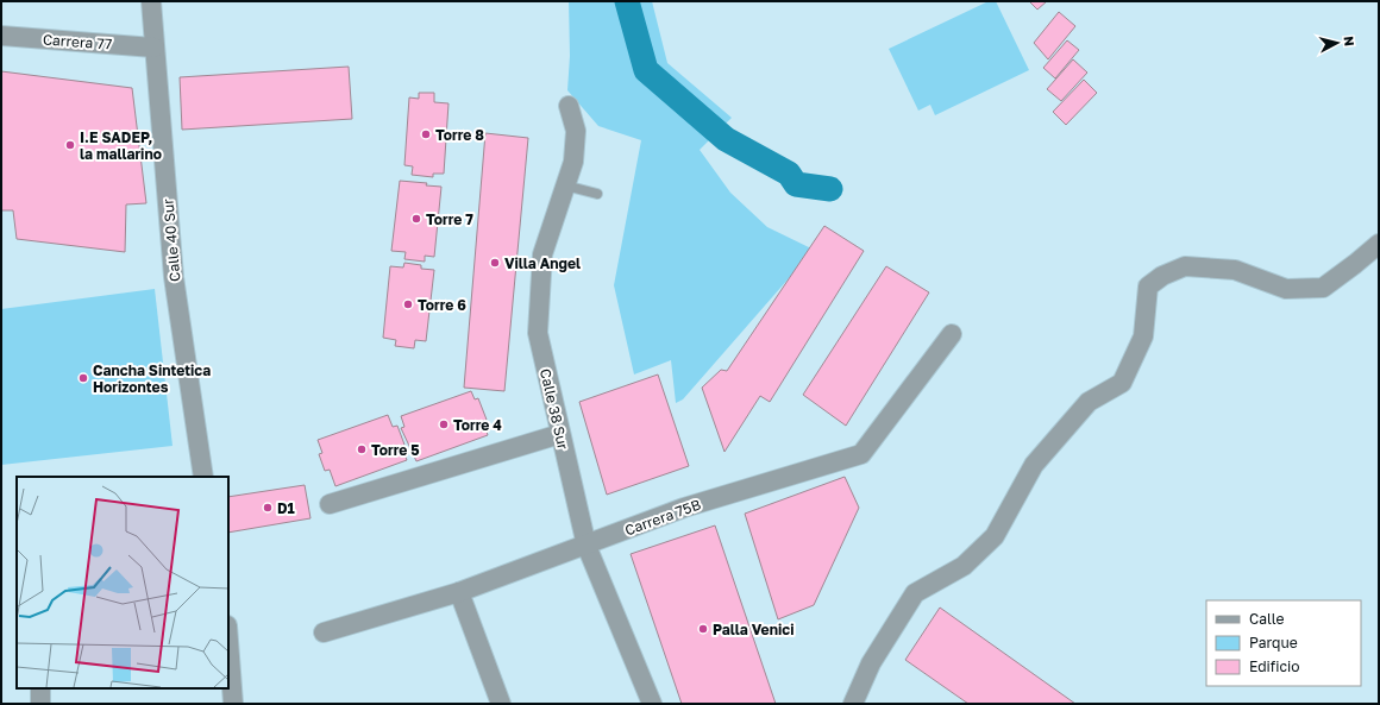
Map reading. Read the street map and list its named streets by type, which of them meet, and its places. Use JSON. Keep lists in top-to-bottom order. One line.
{"streets":{"street":["Carrera 77","Calle 40 Sur","Calle 38 Sur","Carrera 75B"]},"crossings":[["Carrera 77","Calle 40 Sur"],["Calle 38 Sur","Carrera 75B"]],"places":["Torre 8","I.E SADEP, la mallarino","Torre 7","Villa Angel","Torre 6","Cancha Sintetica Horizontes","Torre 4","Torre 5","D1","Palla Venici"],"legend":["Calle","Parque","Edificio"],"north":"right"}
